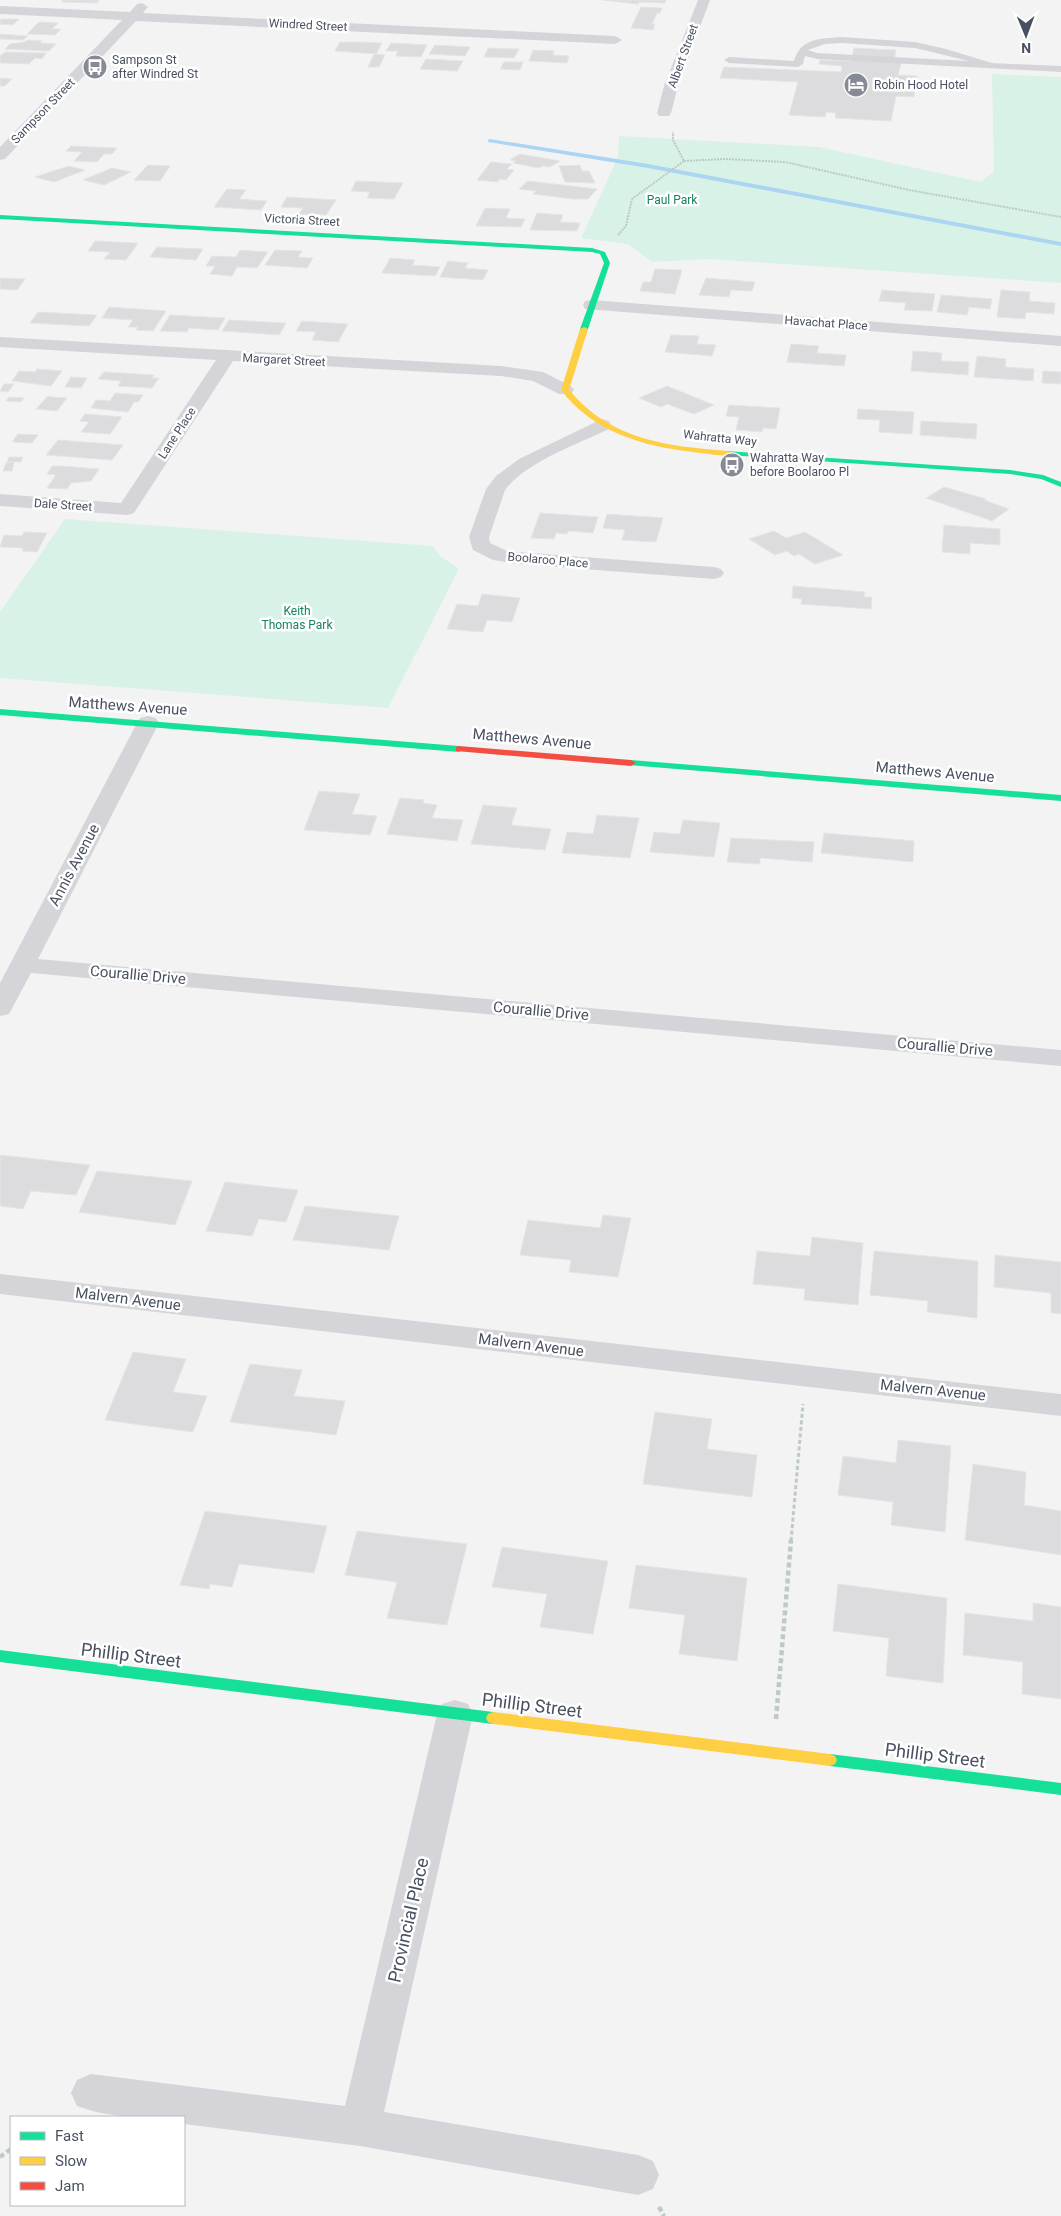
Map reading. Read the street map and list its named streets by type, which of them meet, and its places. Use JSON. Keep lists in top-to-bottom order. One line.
{"streets":{"street":["Windred Street","Albert Street","Sampson Street","Victoria Street","Havachat Place","Margaret Street","Lane Place","Wahratta Way","Dale Street","Boolaroo Place","Matthews Avenue","Annis Avenue","Courallie Drive","Malvern Avenue","Phillip Street","Provincial Place"]},"crossings":[["Windred Street","Sampson Street"],["Margaret Street","Lane Place"],["Margaret Street","Wahratta Way"],["Lane Place","Dale Street"],["Wahratta Way","Boolaroo Place"],["Matthews Avenue","Annis Avenue"],["Annis Avenue","Courallie Drive"],["Phillip Street","Provincial Place"]],"parks":["Paul Park","Keith Thomas Park"],"places":{"bus stop":["Sampson St after Windred St","Wahratta Way before Boolaroo Pl"],"hotel":["Robin Hood Hotel"]},"legend":["Fast","Slow","Jam"],"north":"bottom"}
